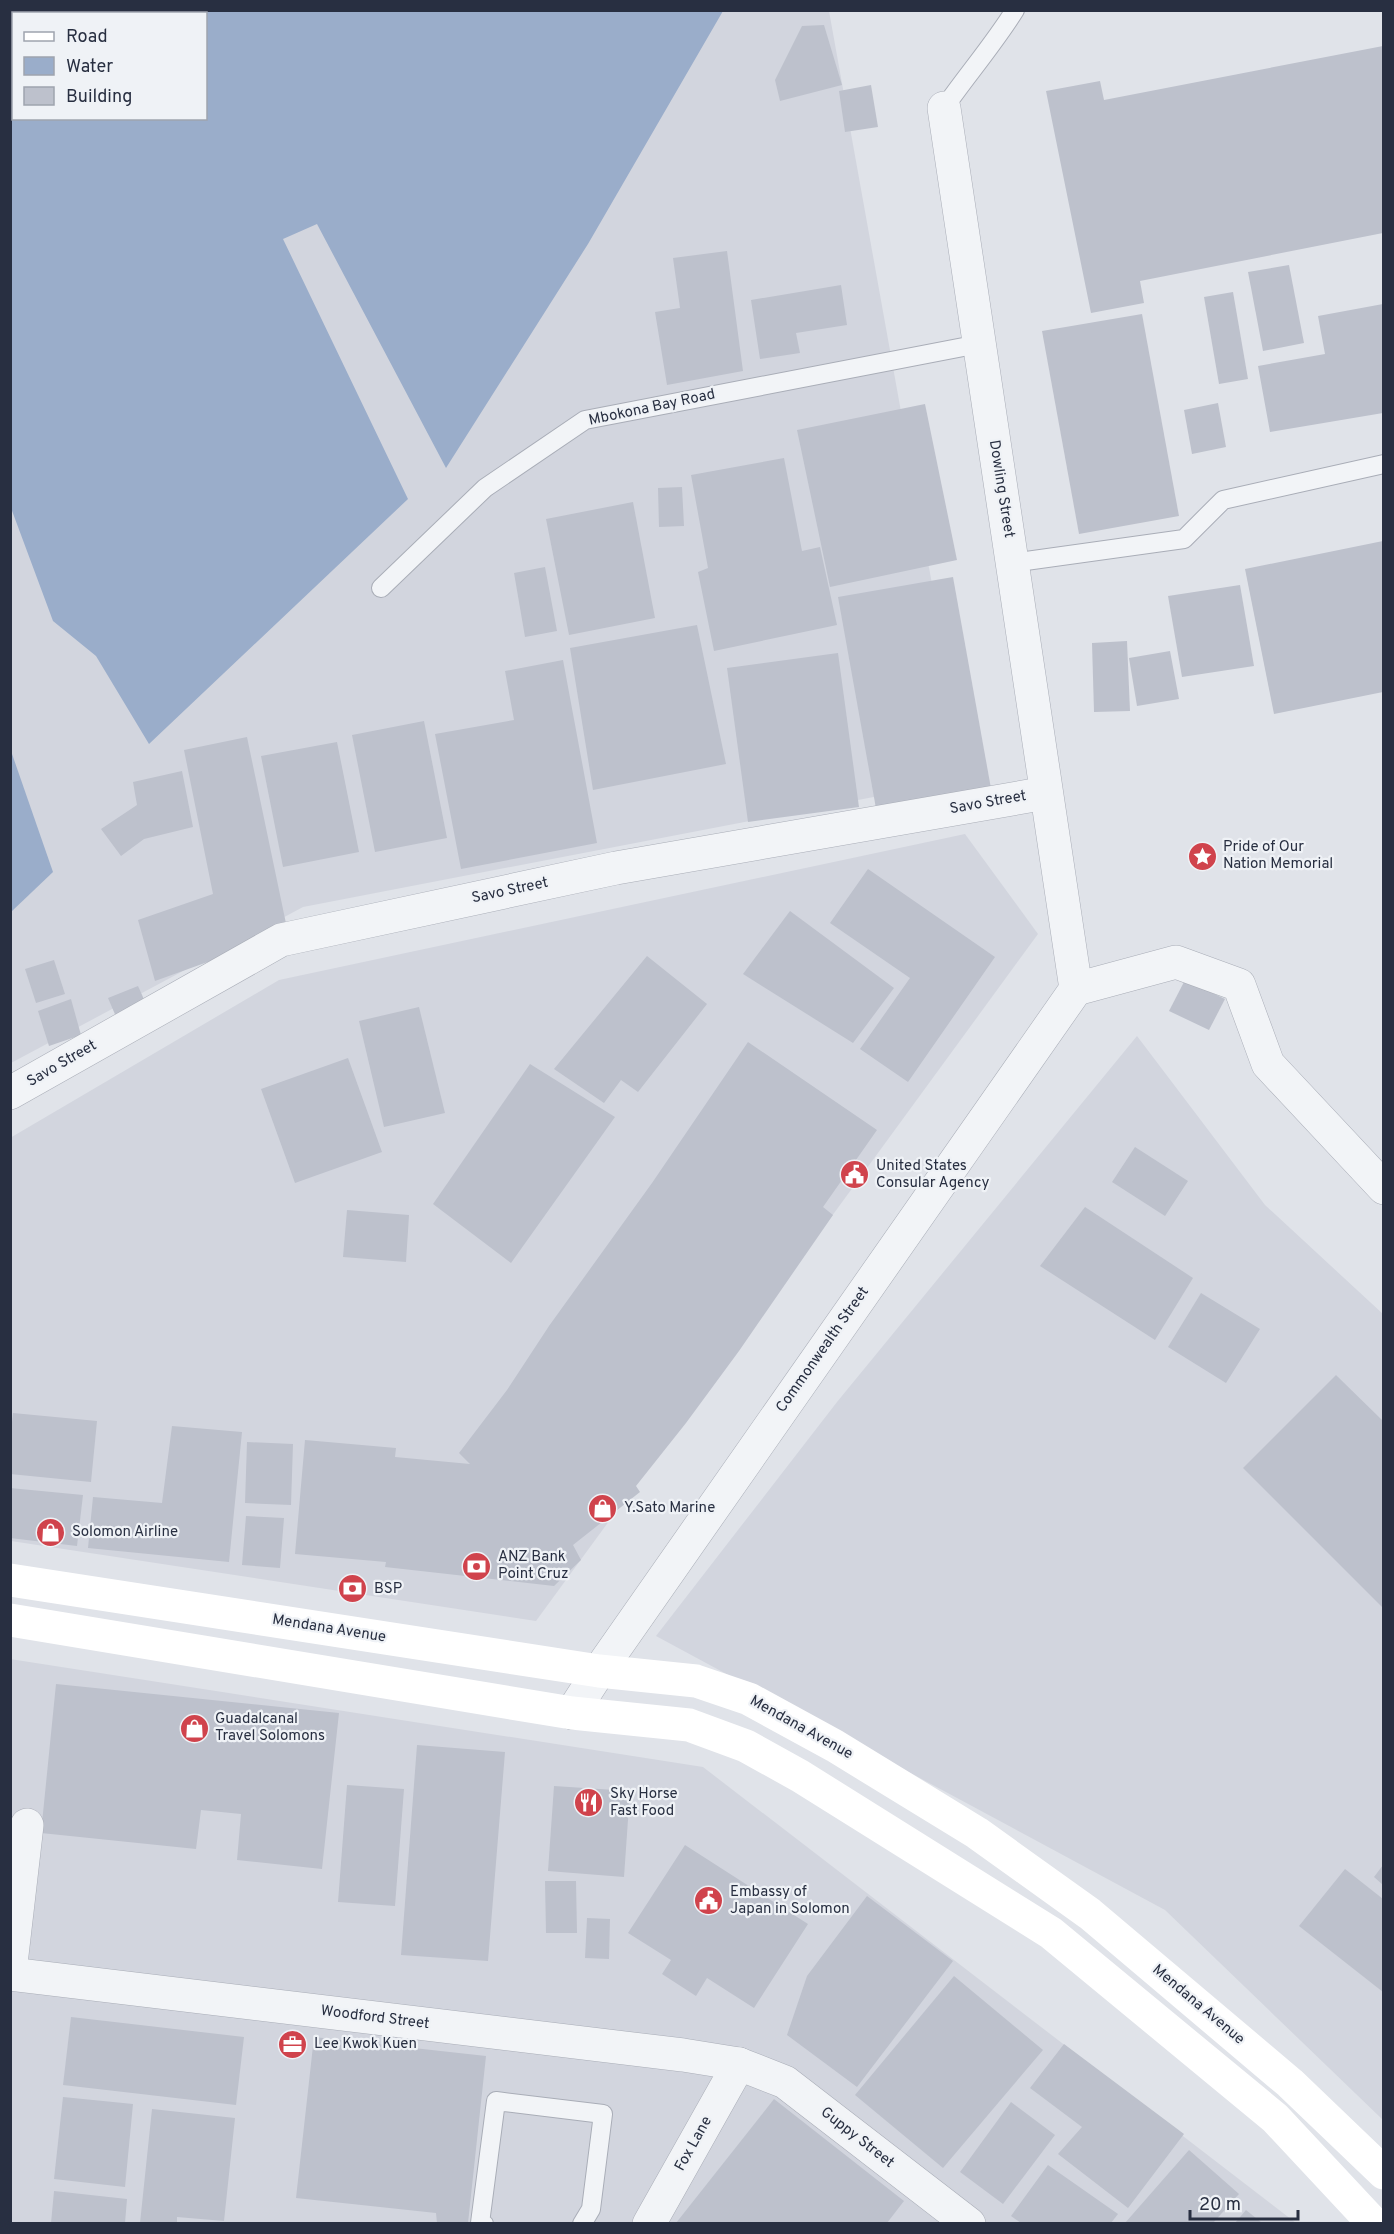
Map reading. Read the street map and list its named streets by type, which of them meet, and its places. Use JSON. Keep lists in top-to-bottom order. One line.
{"streets":{"main road":["Mendana Avenue"],"street":["Dowling Street","Savo Street","Commonwealth Street","Woodford Street","Guppy Street","Fox Lane"],"lane":["Mbokona Bay Road"]},"crossings":[["Mbokona Bay Road","Dowling Street"],["Dowling Street","Savo Street"],["Dowling Street","Commonwealth Street"],["Commonwealth Street","Mendana Avenue"],["Woodford Street","Guppy Street"],["Woodford Street","Fox Lane"],["Guppy Street","Fox Lane"]],"places":{"place":["Pride of Our Nation Memorial"],"public building":["United States Consular Agency","Embassy of Japan in Solomon"],"shop":["Y.Sato Marine","Solomon Airline","Guadalcanal Travel Solomons"],"bank":["ANZ Bank Point Cruz","BSP"],"restaurant":["Sky Horse Fast Food"],"office":["Lee Kwok Kuen"]},"legend":["Road","Water","Building"],"scale_bar":"20 m"}
